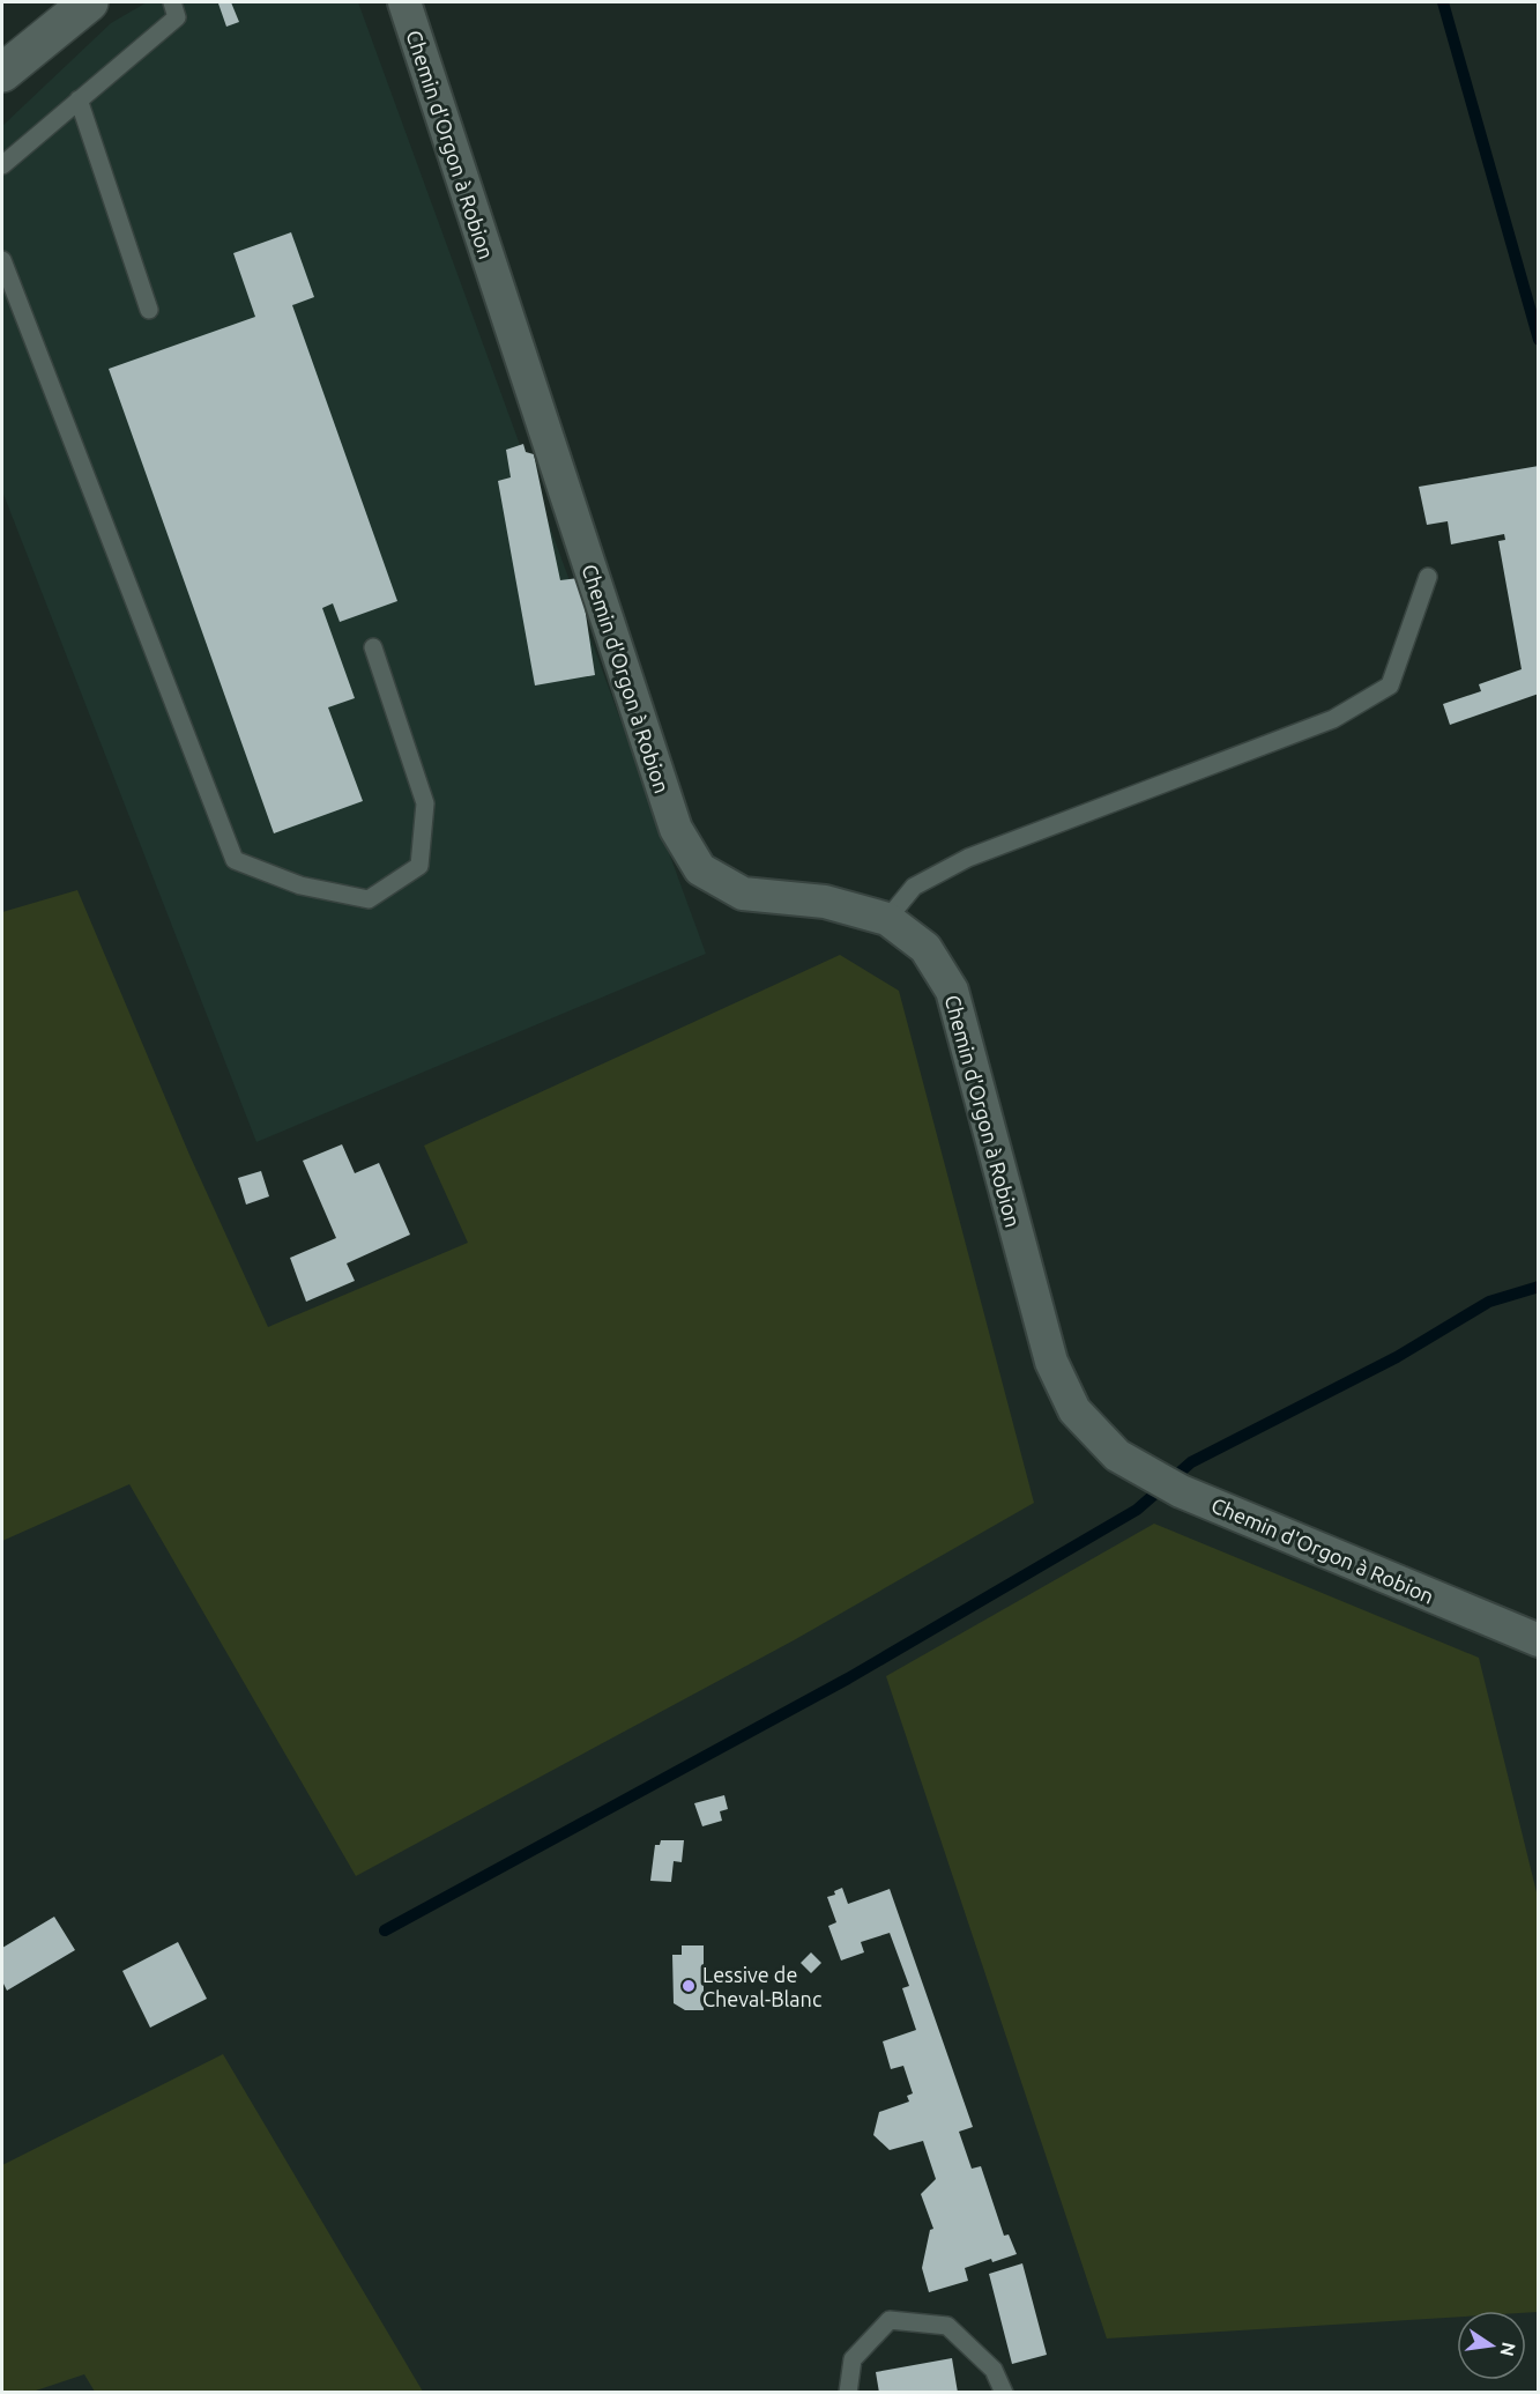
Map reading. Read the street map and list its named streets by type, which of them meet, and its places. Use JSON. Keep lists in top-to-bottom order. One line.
{"streets":{"street":["Chemin d'Orgon à Robion"]},"places":["Lessive de Cheval-Blanc"],"north":"right"}
